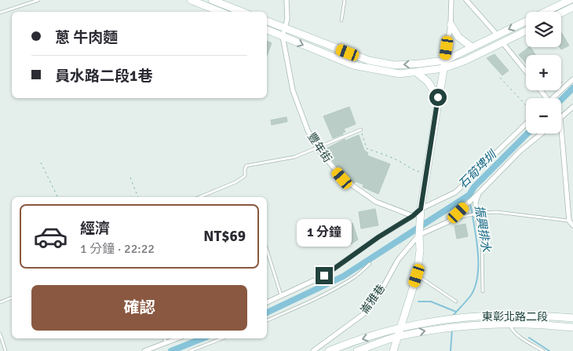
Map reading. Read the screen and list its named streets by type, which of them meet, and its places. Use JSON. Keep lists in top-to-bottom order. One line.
{"streets":{"street":["豐年街","崙雅巷","東彰北路二段"]},"water":["石筍埤圳","振興排水"],"page":{"map_buttons":["+","−"],"banner":["蔥 牛肉麵","員水路二段1巷"],"list":[{"name":"經濟","note":"1 分鐘 · 22:22","value":"NT$69"}],"bubble":"1 分鐘","buttons":"確認"}}
